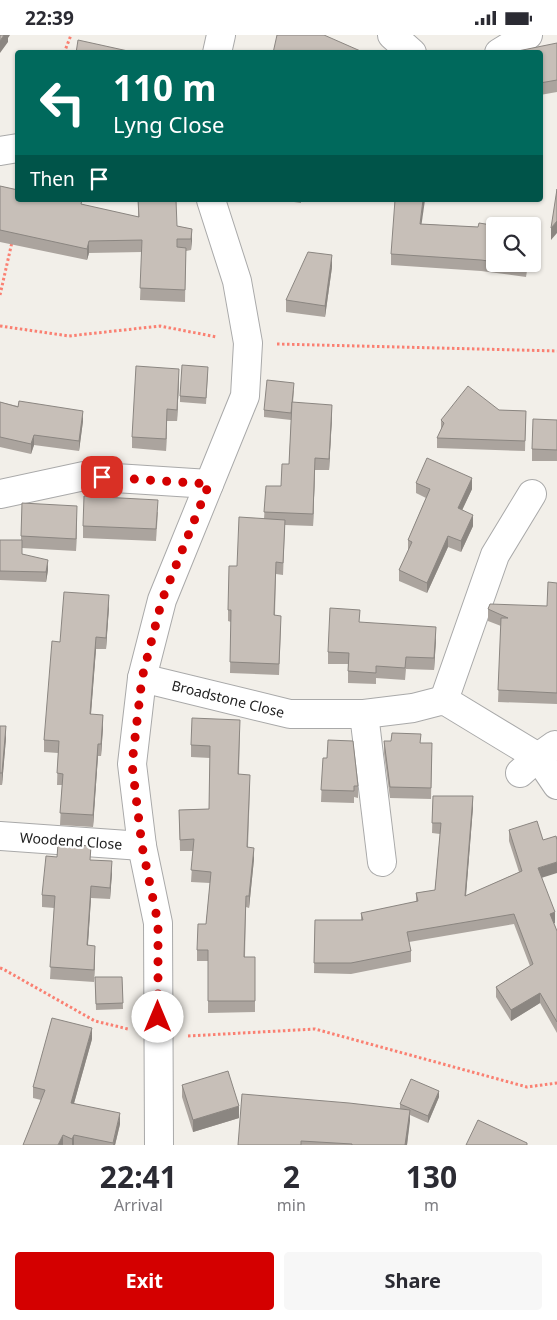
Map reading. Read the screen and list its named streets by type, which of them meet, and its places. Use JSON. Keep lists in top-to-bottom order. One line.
{"streets":{"street":["Broadstone Close","Woodend Close"]},"page":{"status":"22:39","turn":["110 m","Lyng Close"],"then":"Then","eta":["22:41","Arrival","2","min","130","m"],"buttons":["Exit","Share"]}}
